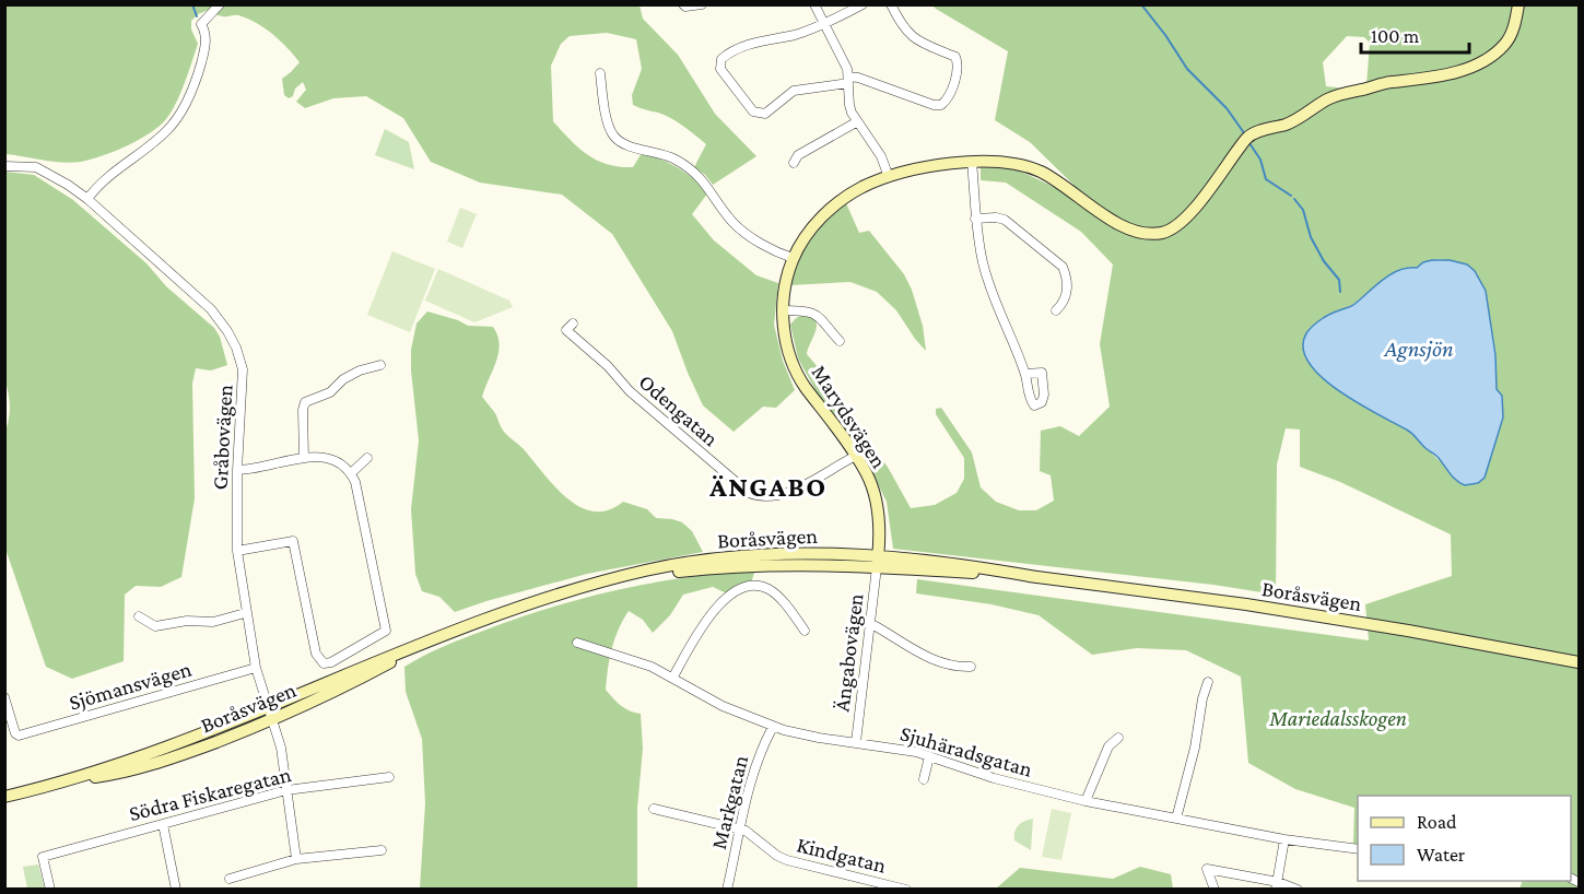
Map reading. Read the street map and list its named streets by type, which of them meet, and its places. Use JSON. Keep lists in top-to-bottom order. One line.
{"streets":{"main road":["Marydsvägen","Boråsvägen"],"street":["Odengatan","Gråbovägen","Ängabovägen","Sjömansvägen","Sjuhäradsgatan","Södra Fiskaregatan","Markgatan","Kindgatan"]},"crossings":[["Odengatan","Marydsvägen"],["Marydsvägen","Boråsvägen"],["Marydsvägen","Ängabovägen"],["Gråbovägen","Boråsvägen"],["Gråbovägen","Sjömansvägen"],["Gråbovägen","Södra Fiskaregatan"],["Boråsvägen","Ängabovägen"],["Ängabovägen","Sjuhäradsgatan"],["Sjuhäradsgatan","Markgatan"],["Markgatan","Kindgatan"]],"districts":["ÄNGABO"],"water":["Agnsjön"],"parks":["Mariedalsskogen"],"legend":["Road","Water"],"scale_bar":"100 m"}
